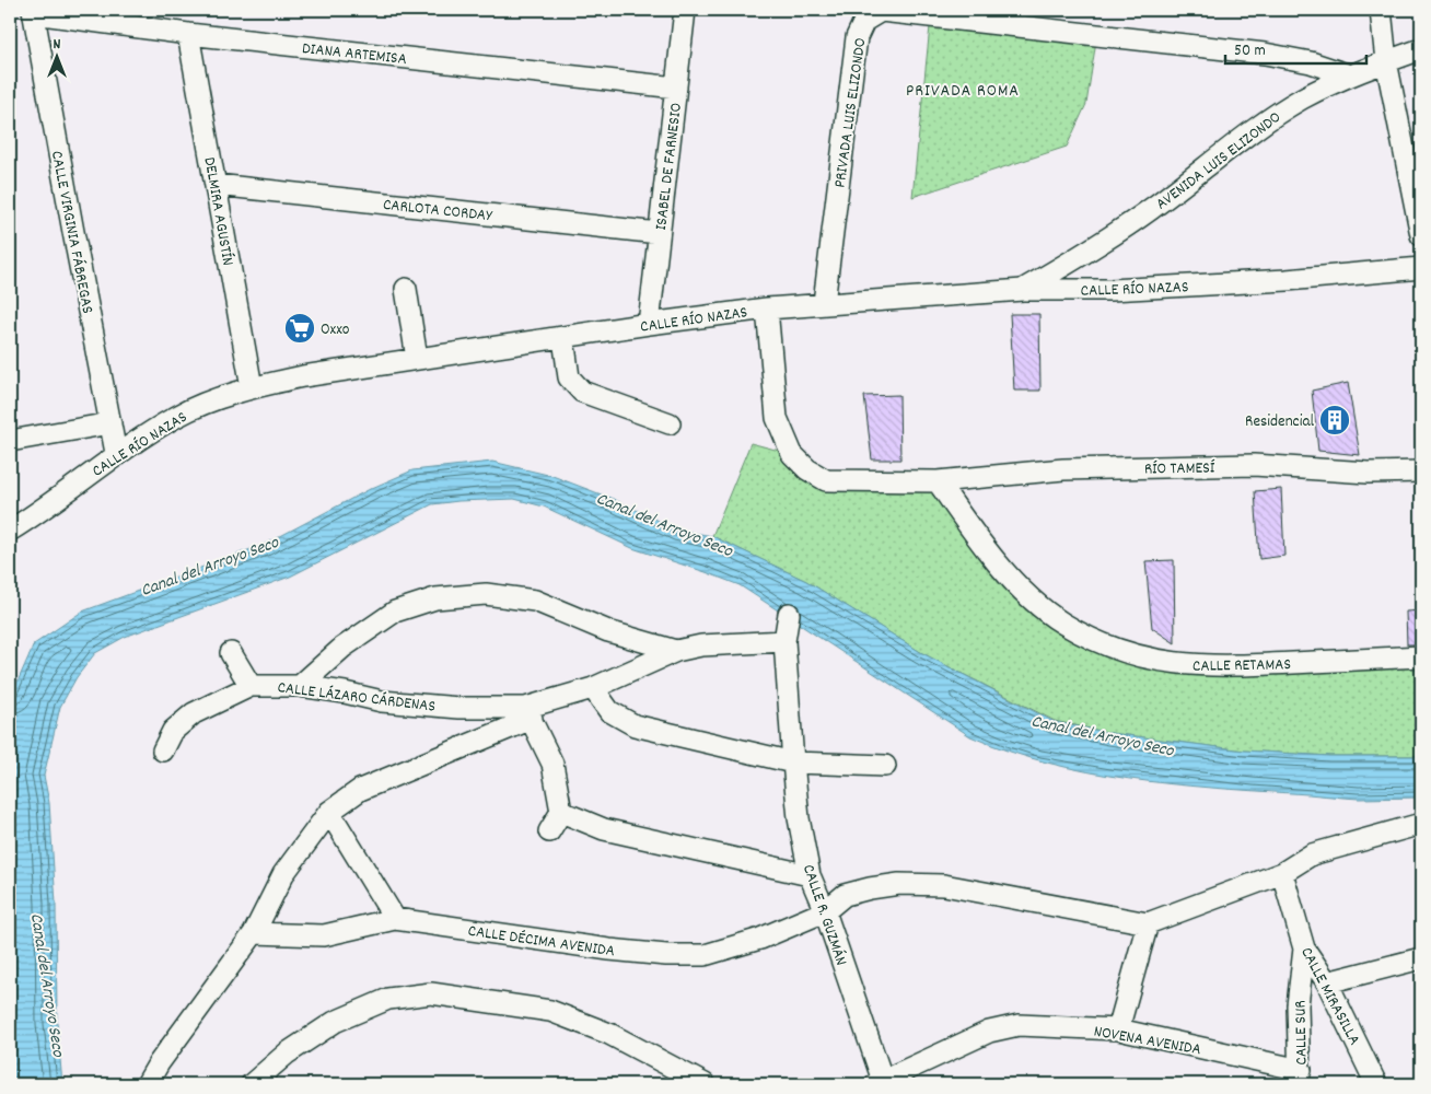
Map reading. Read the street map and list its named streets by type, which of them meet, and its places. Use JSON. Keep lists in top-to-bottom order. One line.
{"streets":{"street":["DIANA ARTEMISA","PRIVADA LUIS ELIZONDO","AVENIDA LUIS ELIZONDO","ISABEL DE FARNESIO","CARLOTA CORDAY","DELMIRA AGUSTÍN","CALLE VIRGINIA FÁBREGAS","CALLE RÍO NAZAS","RÍO TAMESÍ","CALLE RETAMAS","CALLE LÁZARO CÁRDENAS","CALLE R. GUZMÁN","CALLE DÉCIMA AVENIDA","CALLE MIRASILLA","CALLE SUR","NOVENA AVENIDA"]},"crossings":[["DIANA ARTEMISA","ISABEL DE FARNESIO"],["DIANA ARTEMISA","DELMIRA AGUSTÍN"],["DIANA ARTEMISA","CALLE VIRGINIA FÁBREGAS"],["PRIVADA LUIS ELIZONDO","AVENIDA LUIS ELIZONDO"],["PRIVADA LUIS ELIZONDO","CALLE RÍO NAZAS"],["AVENIDA LUIS ELIZONDO","CALLE RÍO NAZAS"],["ISABEL DE FARNESIO","CARLOTA CORDAY"],["ISABEL DE FARNESIO","CALLE RÍO NAZAS"],["CARLOTA CORDAY","DELMIRA AGUSTÍN"],["DELMIRA AGUSTÍN","CALLE RÍO NAZAS"],["CALLE VIRGINIA FÁBREGAS","CALLE RÍO NAZAS"],["CALLE RÍO NAZAS","RÍO TAMESÍ"],["RÍO TAMESÍ","CALLE RETAMAS"],["CALLE LÁZARO CÁRDENAS","CALLE R. GUZMÁN"],["CALLE R. GUZMÁN","CALLE DÉCIMA AVENIDA"],["CALLE R. GUZMÁN","NOVENA AVENIDA"],["CALLE MIRASILLA","CALLE SUR"],["CALLE SUR","NOVENA AVENIDA"]],"districts":["PRIVADA ROMA"],"water":["Canal del Arroyo Seco"],"places":{"supermarket":["Oxxo"],"building":["Residencial"]},"scale_bar":"50 m","north":"top"}
